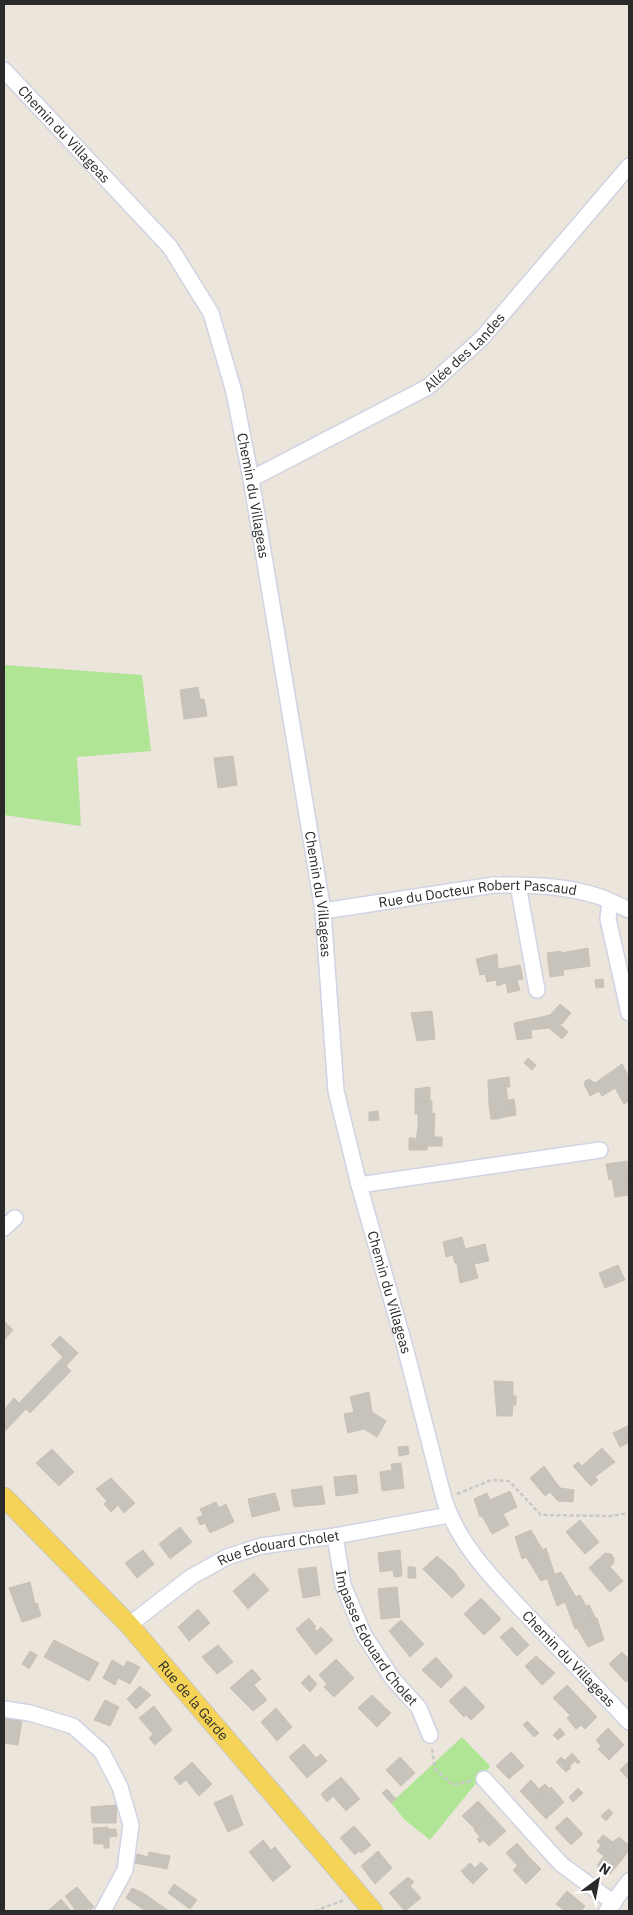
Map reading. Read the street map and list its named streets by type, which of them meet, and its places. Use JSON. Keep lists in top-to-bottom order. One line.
{"streets":{"main road":["Rue de la Garde"],"street":["Chemin du Villageas","Allée des Landes","Rue du Docteur Robert Pascaud","Rue Edouard Cholet","Impasse Edouard Cholet"]},"crossings":[["Chemin du Villageas","Allée des Landes"],["Chemin du Villageas","Rue du Docteur Robert Pascaud"],["Chemin du Villageas","Rue Edouard Cholet"],["Rue Edouard Cholet","Impasse Edouard Cholet"],["Rue Edouard Cholet","Rue de la Garde"]],"north":"top right"}
